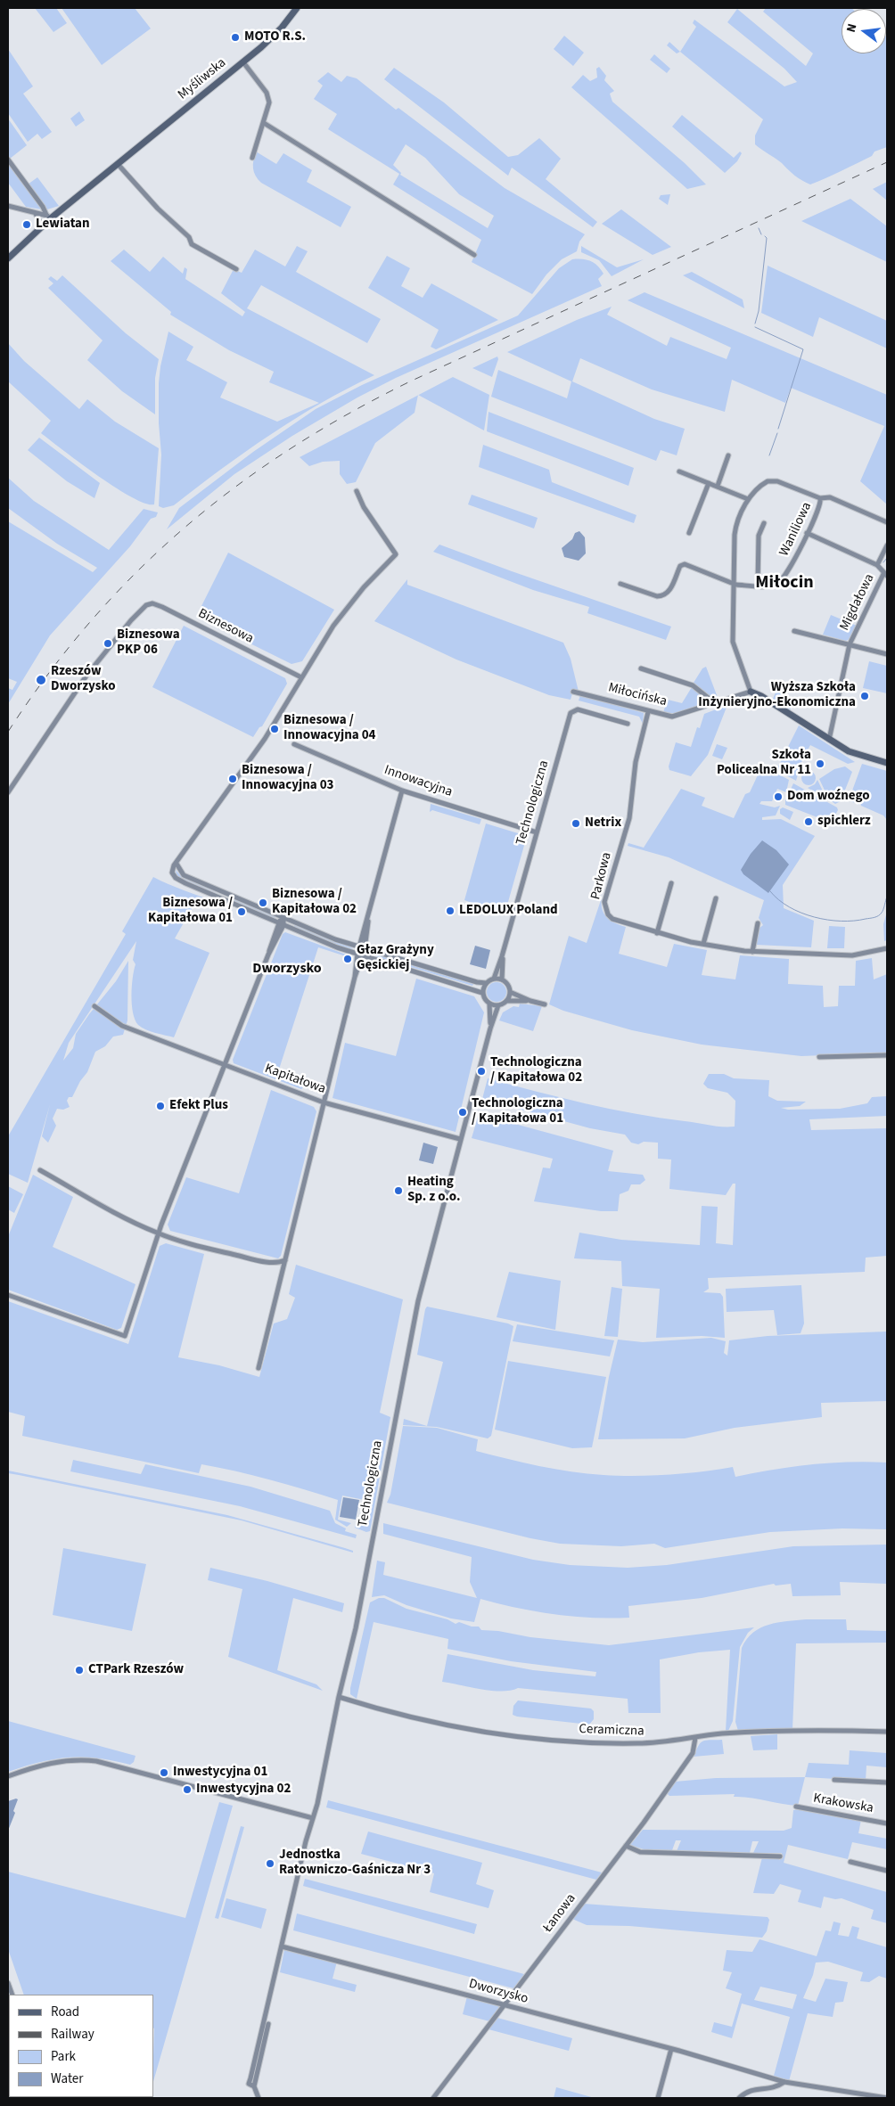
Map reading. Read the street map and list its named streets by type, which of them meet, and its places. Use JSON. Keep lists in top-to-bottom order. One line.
{"streets":{"street":["Myśliwska","Waniliowa","Migdałowa","Biznesowa","Miłocińska","Innowacyjna","Technologiczna","Parkowa","Kapitałowa","Ceramiczna","Krakowska","Łanowa","Dworzysko"]},"crossings":[["Waniliowa","Miłocińska"],["Miłocińska","Parkowa"],["Innowacyjna","Technologiczna"],["Technologiczna","Kapitałowa"],["Technologiczna","Ceramiczna"],["Technologiczna","Dworzysko"],["Ceramiczna","Łanowa"],["Łanowa","Dworzysko"]],"districts":["Miłocin","Dworzysko"],"places":["MOTO R.S.","Lewiatan","Biznesowa PKP 06","Rzeszów Dworzysko","Wyższa Szkoła Inżynieryjno-Ekonomiczna","Biznesowa / Innowacyjna 04","Szkoła Policealna Nr 11","Biznesowa / Innowacyjna 03","Dom woźnego","spichlerz","Netrix","Biznesowa / Kapitałowa 02","LEDOLUX Poland","Biznesowa / Kapitałowa 01","Głaz Grażyny Gęsickiej","Technologiczna / Kapitałowa 02","Efekt Plus","Technologiczna / Kapitałowa 01","Heating Sp. z o.o.","CTPark Rzeszów","Inwestycyjna 01","Inwestycyjna 02","Jednostka Ratowniczo-Gaśnicza Nr 3"],"legend":["Road","Railway","Park","Water"],"north":"left"}
